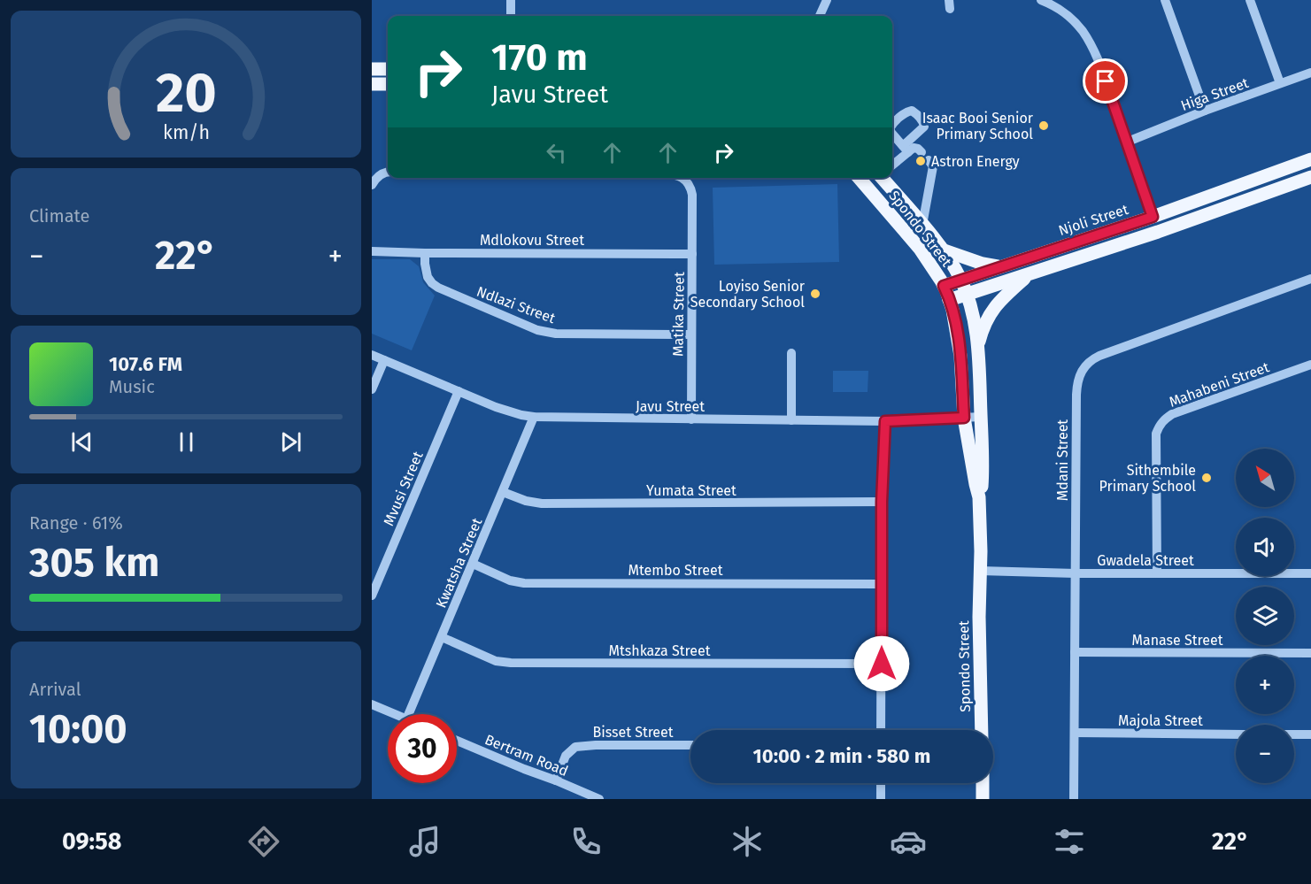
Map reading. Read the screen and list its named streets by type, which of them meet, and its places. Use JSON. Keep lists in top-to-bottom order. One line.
{"streets":{"main road":["Njoli Street","Spondo Street"],"street":["Higa Street","Mdlokovu Street","Ndlazi Street","Matika Street","Mahabeni Street","Javu Street","Mdani Street","Mvusi Street","Yumata Street","Gwadela Street","Kwatsha Street","Mtembo Street","Manase Street","Mtshkaza Street","Majola Street","Bisset Street","Bertram Road"]},"crossings":[["Njoli Street","Spondo Street"],["Spondo Street","Javu Street"],["Spondo Street","Gwadela Street"],["Mdlokovu Street","Ndlazi Street"],["Mdlokovu Street","Matika Street"],["Ndlazi Street","Matika Street"],["Matika Street","Javu Street"],["Mahabeni Street","Gwadela Street"],["Javu Street","Mvusi Street"],["Javu Street","Kwatsha Street"],["Mdani Street","Gwadela Street"],["Mdani Street","Manase Street"],["Mdani Street","Majola Street"],["Yumata Street","Kwatsha Street"],["Kwatsha Street","Mtembo Street"],["Kwatsha Street","Mtshkaza Street"],["Bisset Street","Bertram Road"]],"places":["Isaac Booi Senior Primary School","Astron Energy","Loyiso Senior Secondary School","Sithembile Primary School"],"north":"top left","page":{"turn":["170 m","Javu Street"],"tile":["Climate",["Range · 61%","305 km"],["Arrival","10:00"]],"heat":["−","22°","+"],"song":["107.6 FM","Music"],"map_buttons":["+","−"],"limit":"30","trip":"10:00 · 2 min · 580 m","tabs":["09:58","22°"],"gauge":["20","km/h"]}}
